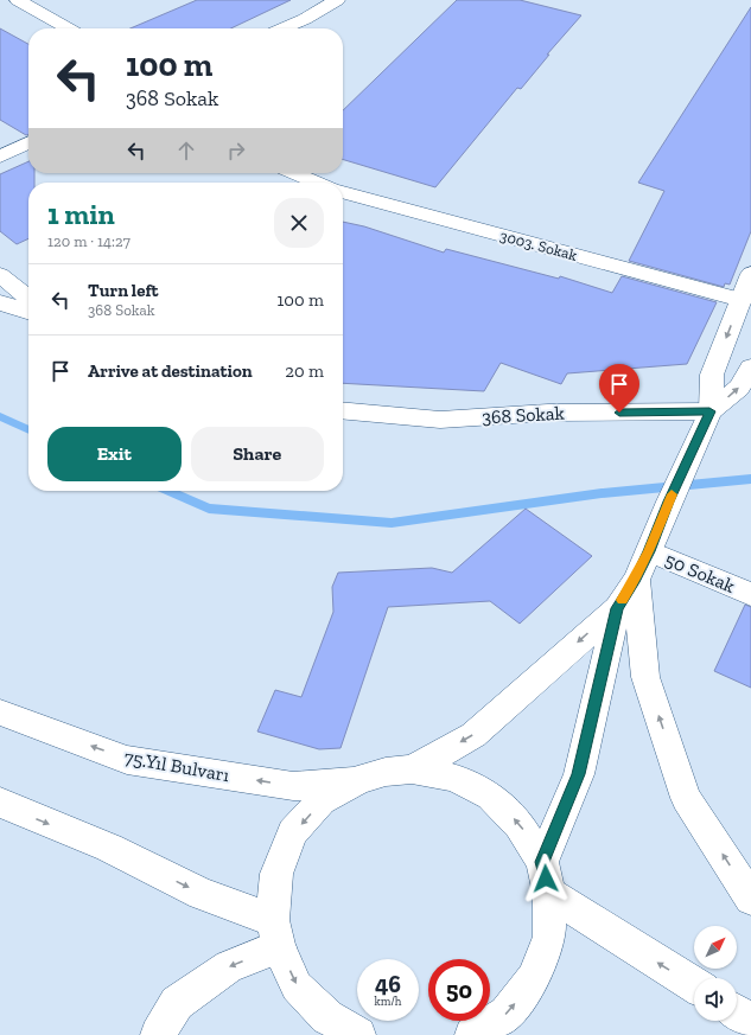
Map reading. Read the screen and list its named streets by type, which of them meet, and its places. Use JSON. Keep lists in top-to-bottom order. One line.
{"streets":{"main road":["3003. Sokak","368 Sokak","50 Sokak","75.Yıl Bulvarı"]},"north":"top right","page":{"turn":["100 m","368 Sokak"],"heading":["1 min","120 m · 14:27"],"list":[{"name":"Turn left","note":"368 Sokak","value":"100 m"},{"name":"Arrive at destination","value":"20 m"}],"buttons":["Exit","Share"],"speed":"46 km/h","limit":"50"}}
